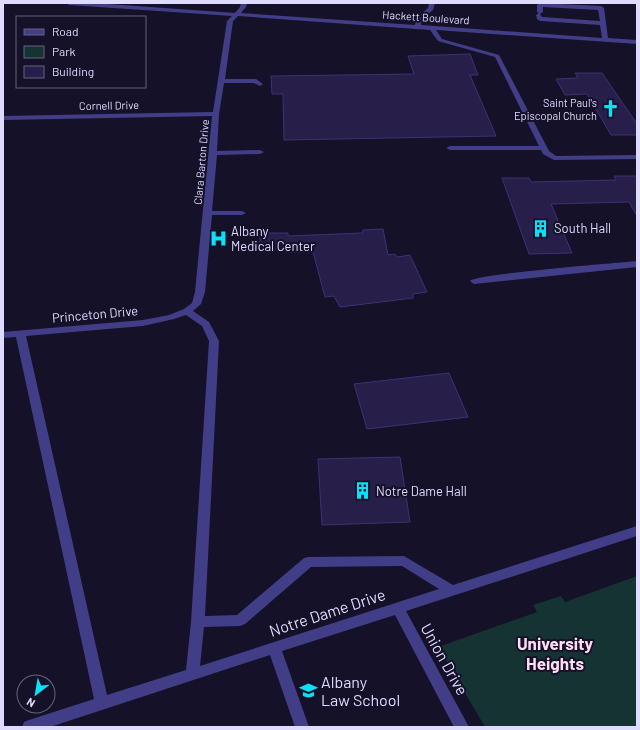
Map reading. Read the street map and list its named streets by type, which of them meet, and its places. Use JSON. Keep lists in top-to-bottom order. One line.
{"streets":{"street":["Hackett Boulevard","Cornell Drive","Clara Barton Drive","Princeton Drive","Notre Dame Drive","Union Drive"]},"crossings":[["Hackett Boulevard","Clara Barton Drive"],["Cornell Drive","Clara Barton Drive"],["Clara Barton Drive","Princeton Drive"],["Notre Dame Drive","Union Drive"]],"districts":["University Heights"],"places":{"church":["Saint Paul's Episcopal Church"],"building":["South Hall","Notre Dame Hall"],"hospital":["Albany Medical Center"],"school or university":["Albany Law School"]},"legend":["Road","Park","Building"],"north":"bottom left"}
